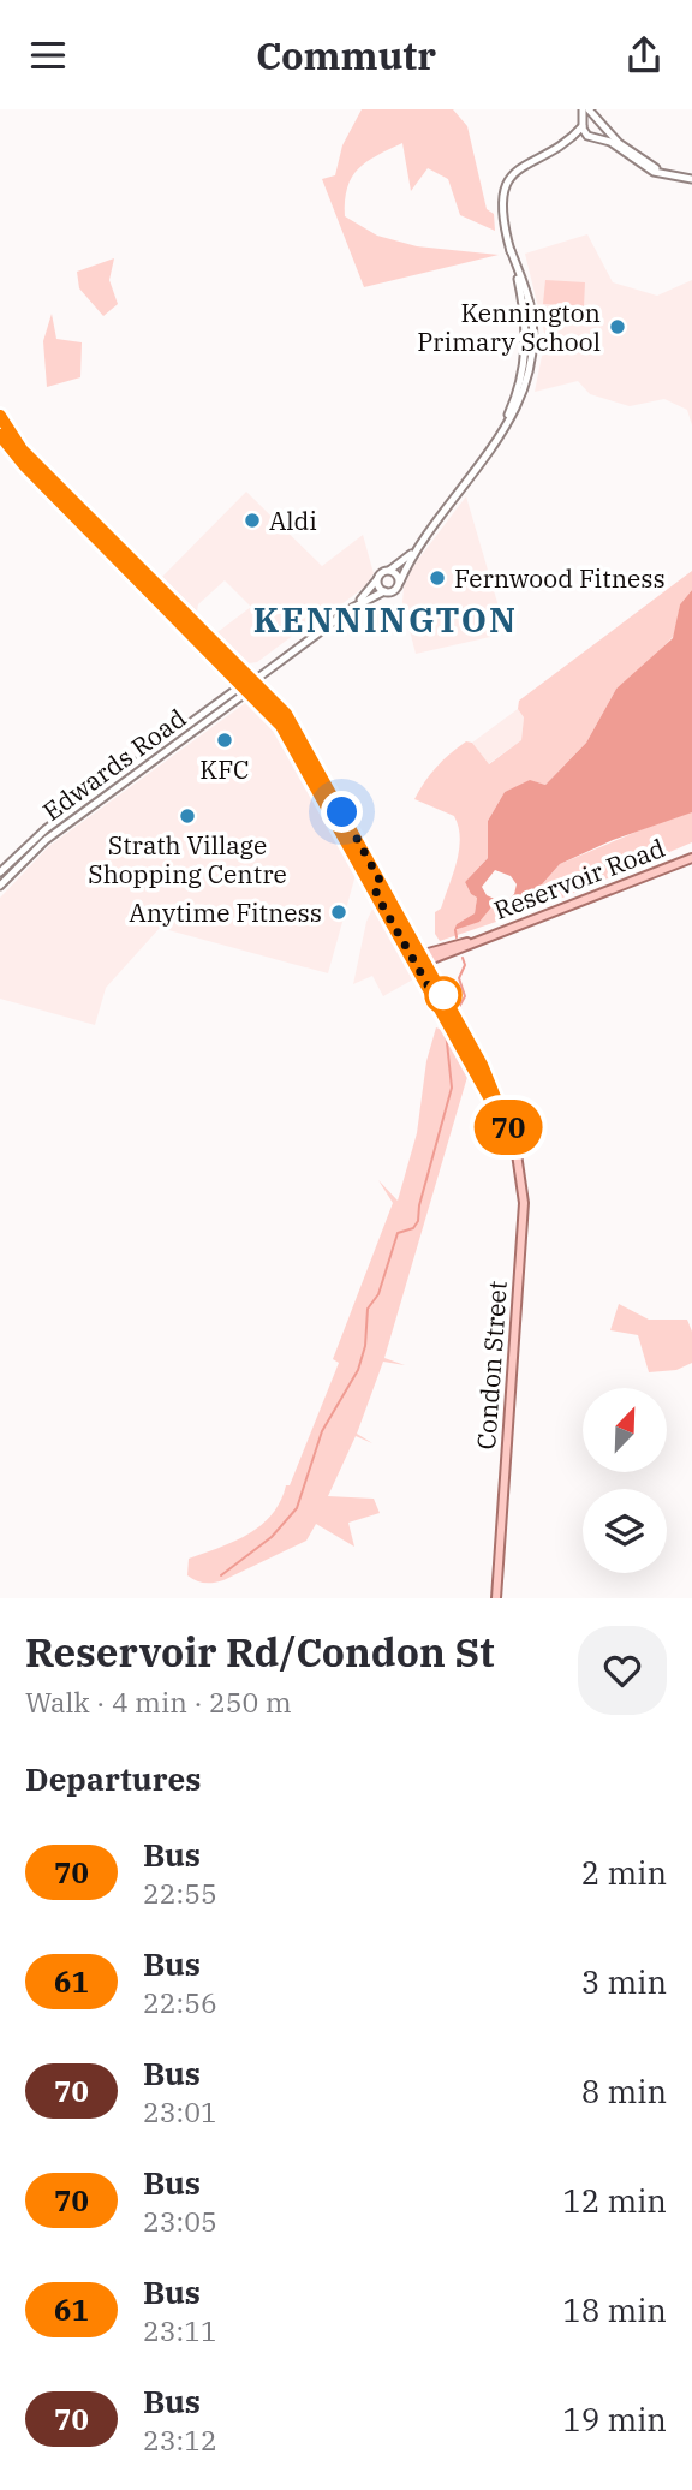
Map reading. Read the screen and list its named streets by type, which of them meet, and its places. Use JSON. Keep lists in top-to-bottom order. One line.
{"streets":{"main road":["Edwards Road","Reservoir Road","Condon Street"]},"crossings":[["Edwards Road","Condon Street"],["Reservoir Road","Condon Street"]],"districts":["KENNINGTON"],"places":["Kennington Primary School","Aldi","Fernwood Fitness","KFC","Strath Village Shopping Centre","Anytime Fitness"],"lines":["bus line 70"],"north":"top right","page":{"header":"Commutr","on_map":"70","heading":[["Reservoir Rd/Condon St","Walk · 4 min · 250 m"],"Departures"],"list":[{"mark":"70","name":"Bus","note":"22:55","value":"2 min"},{"mark":"61","name":"Bus","note":"22:56","value":"3 min"},{"mark":"70","name":"Bus","note":"23:01","value":"8 min"},{"mark":"70","name":"Bus","note":"23:05","value":"12 min"},{"mark":"61","name":"Bus","note":"23:11","value":"18 min"},{"mark":"70","name":"Bus","note":"23:12","value":"19 min"}]}}
